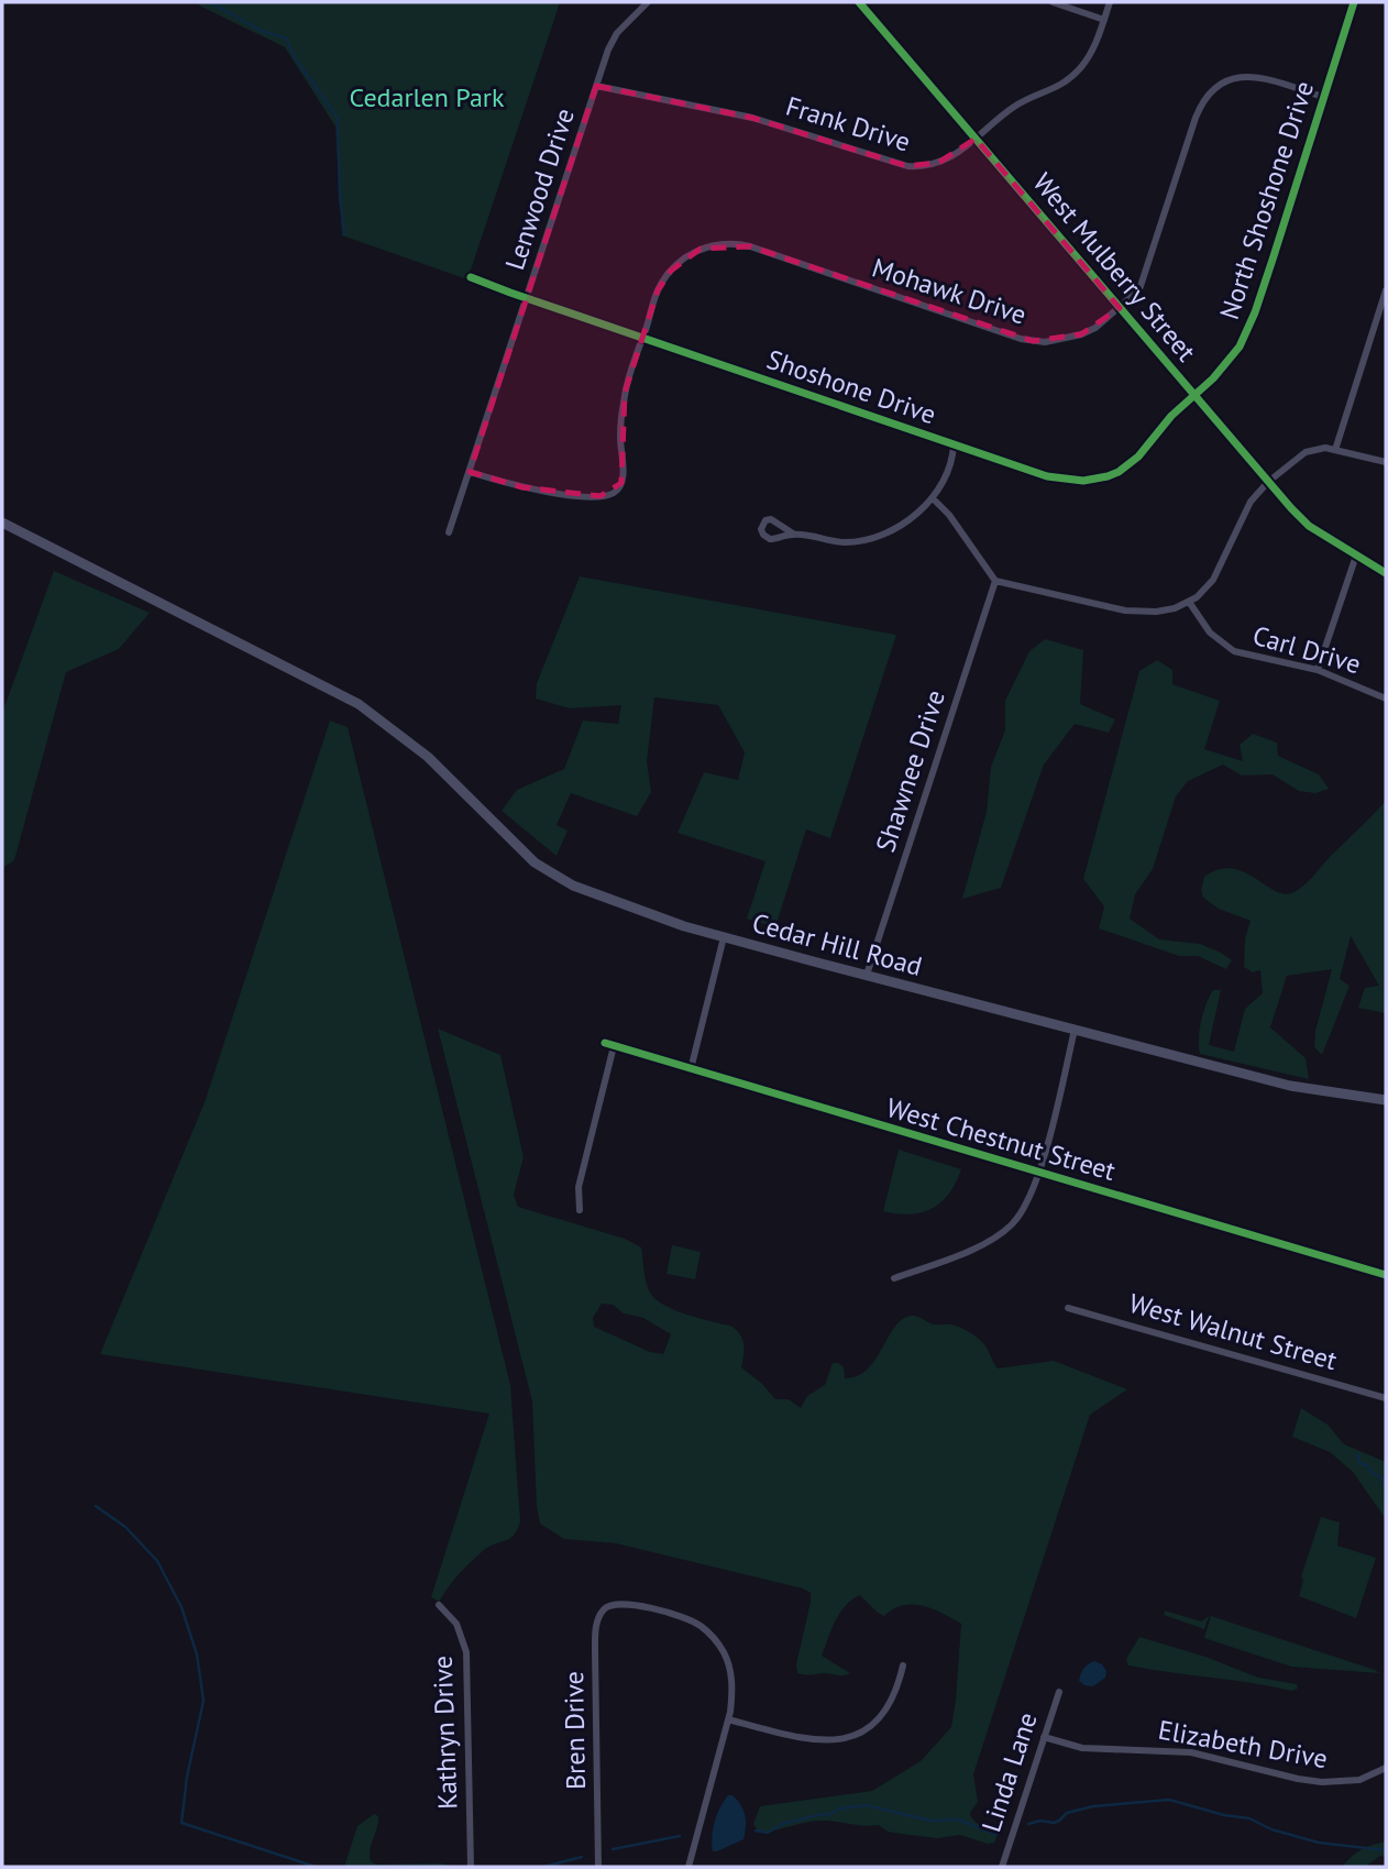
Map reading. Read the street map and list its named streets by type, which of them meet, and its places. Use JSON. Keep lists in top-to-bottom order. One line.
{"streets":{"main road":["Cedar Hill Road"],"street":["Frank Drive","Lenwood Drive","North Shoshone Drive","West Mulberry Street","Mohawk Drive","Shoshone Drive","Carl Drive","Shawnee Drive","West Chestnut Street","West Walnut Street","Bren Drive","Kathryn Drive","Elizabeth Drive","Linda Lane"]},"crossings":[["Frank Drive","Lenwood Drive"],["Frank Drive","West Mulberry Street"],["Lenwood Drive","Mohawk Drive"],["Lenwood Drive","Shoshone Drive"],["North Shoshone Drive","West Mulberry Street"],["North Shoshone Drive","Mohawk Drive"],["North Shoshone Drive","Shoshone Drive"],["West Mulberry Street","Mohawk Drive"],["West Mulberry Street","Shoshone Drive"],["Mohawk Drive","Shoshone Drive"],["Shawnee Drive","Cedar Hill Road"],["Elizabeth Drive","Linda Lane"]],"parks":["Cedarlen Park"]}
